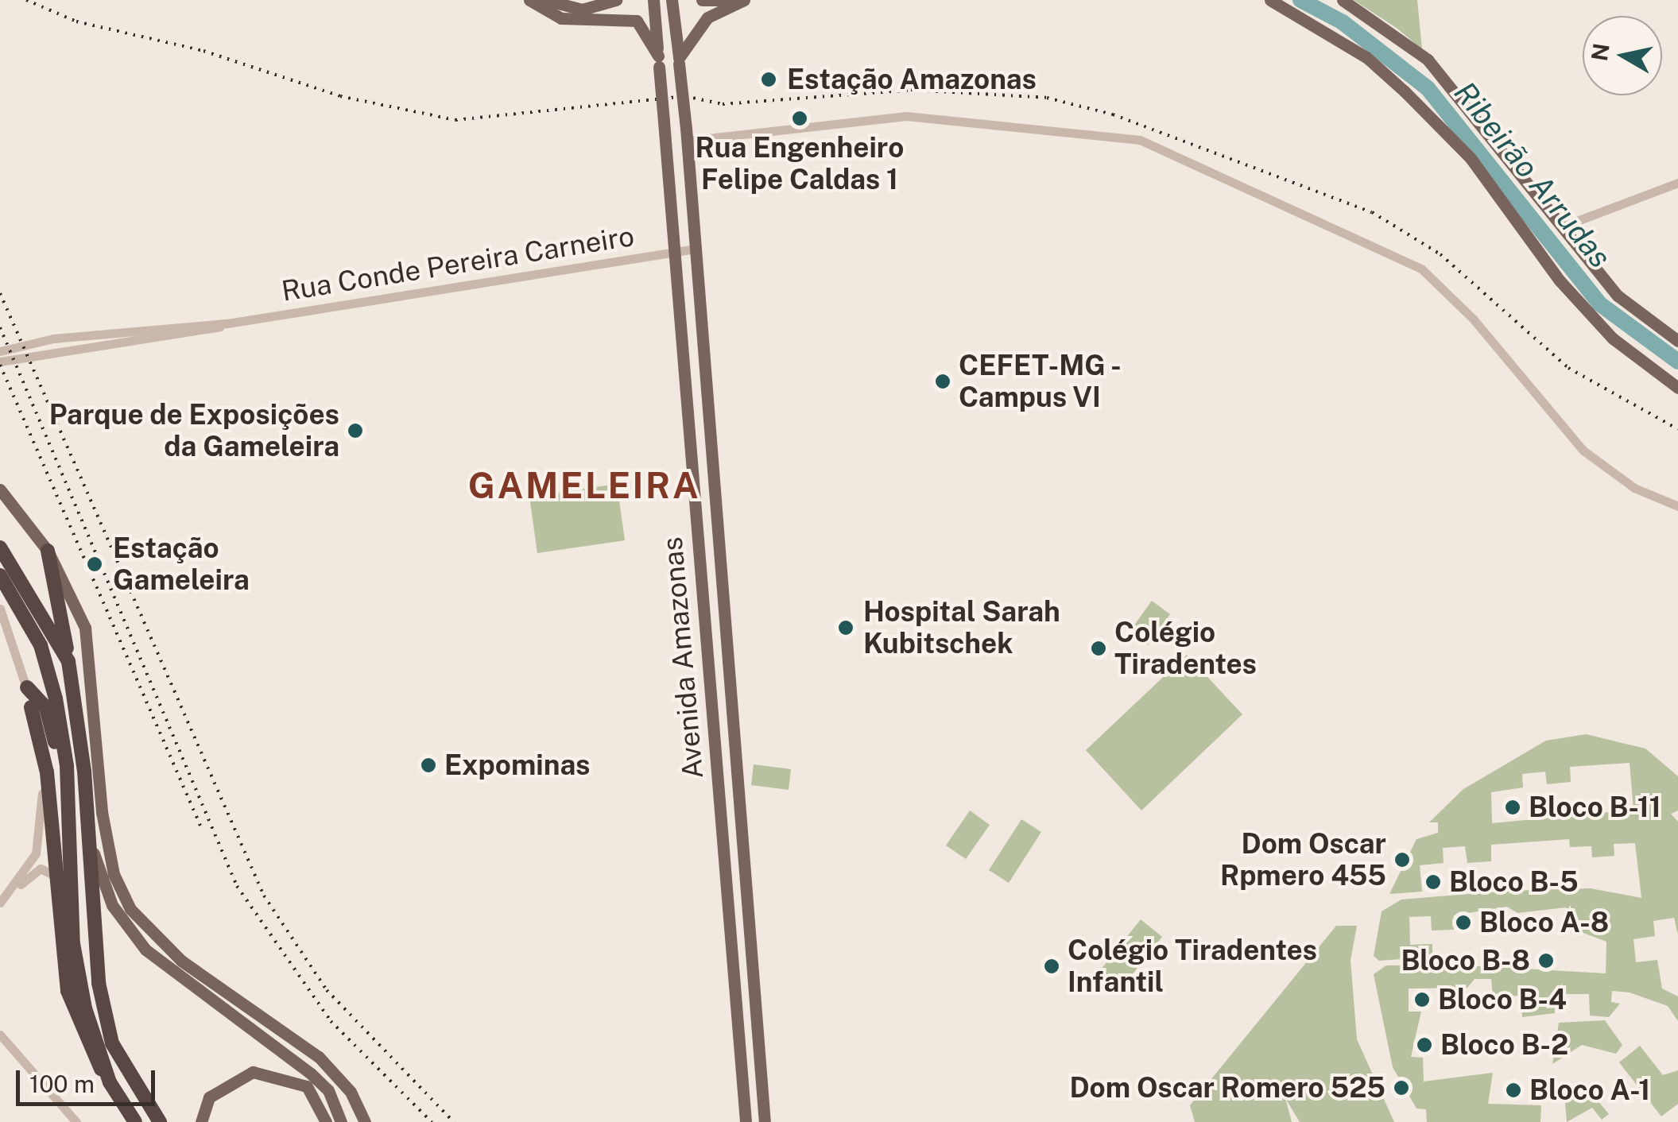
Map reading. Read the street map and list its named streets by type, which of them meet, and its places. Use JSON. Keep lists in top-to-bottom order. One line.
{"streets":{"main road":["Avenida Amazonas"],"street":["Rua Conde Pereira Carneiro"]},"crossings":[["Rua Conde Pereira Carneiro","Avenida Amazonas"]],"districts":["GAMELEIRA"],"water":["Ribeirão Arrudas"],"places":["Estação Amazonas","Rua Engenheiro Felipe Caldas 1","CEFET-MG - Campus VI","Parque de Exposições da Gameleira","Estação Gameleira","Hospital Sarah Kubitschek","Colégio Tiradentes","Expominas","Bloco B-11","Dom Oscar Rpmero 455","Bloco B-5","Bloco A-8","Bloco B-8","Colégio Tiradentes Infantil","Bloco B-4","Bloco B-2","Dom Oscar Romero 525","Bloco A-1"],"scale_bar":"100 m","north":"left"}
